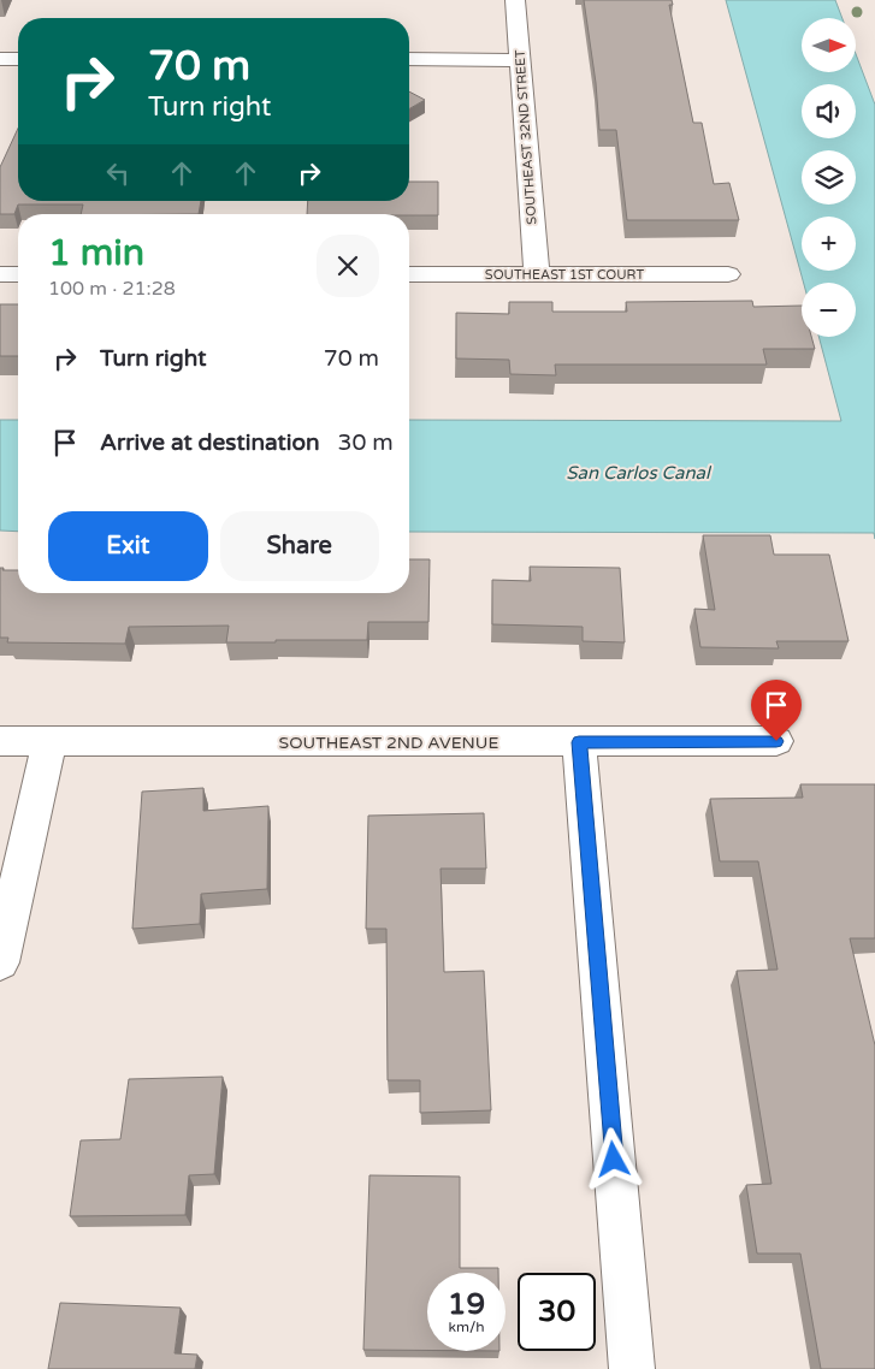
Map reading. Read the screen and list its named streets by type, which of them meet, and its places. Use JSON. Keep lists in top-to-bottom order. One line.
{"streets":{"street":["SOUTHEAST 32ND STREET","SOUTHEAST 1ST COURT","SOUTHEAST 2ND AVENUE"]},"crossings":[["SOUTHEAST 32ND STREET","SOUTHEAST 1ST COURT"]],"water":["San Carlos Canal"],"north":"right","page":{"map_buttons":["+","−"],"turn":["70 m","Turn right"],"heading":["1 min","100 m · 21:28"],"list":[{"name":"Turn right","value":"70 m"},{"name":"Arrive at destination","value":"30 m"}],"buttons":["Exit","Share"],"speed":"19 km/h","limit":"30"}}
